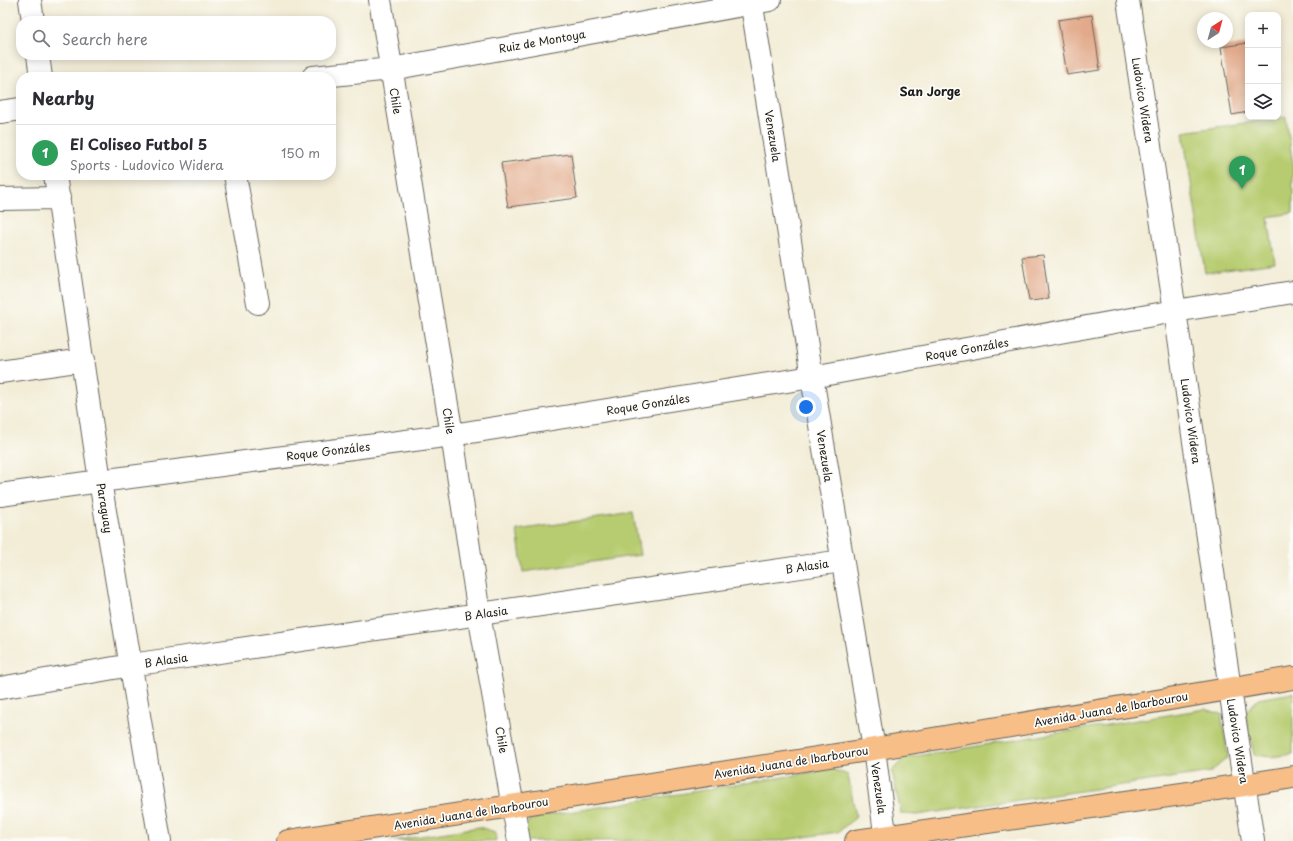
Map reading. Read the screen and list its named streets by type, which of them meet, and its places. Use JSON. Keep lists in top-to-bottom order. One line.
{"streets":{"main road":["Avenida Juana de Ibarbourou"],"street":["Ruiz de Montoya","Ludovico Widera","Chile","Venezuela","Roque Gonzáles","Paraguay","B Alasia"]},"crossings":[["Ruiz de Montoya","Chile"],["Ruiz de Montoya","Venezuela"],["Ludovico Widera","Roque Gonzáles"],["Ludovico Widera","Avenida Juana de Ibarbourou"],["Chile","Roque Gonzáles"],["Chile","B Alasia"],["Chile","Avenida Juana de Ibarbourou"],["Venezuela","Roque Gonzáles"],["Venezuela","B Alasia"],["Venezuela","Avenida Juana de Ibarbourou"],["Roque Gonzáles","Paraguay"],["Paraguay","B Alasia"]],"districts":["San Jorge"],"north":"top right","page":{"map_buttons":["+","−"],"search":"Search here","heading":"Nearby","list":[{"mark":"1","name":"El Coliseo Futbol 5","note":"Sports · Ludovico Widera","value":"150 m"}],"pins":"1"}}
